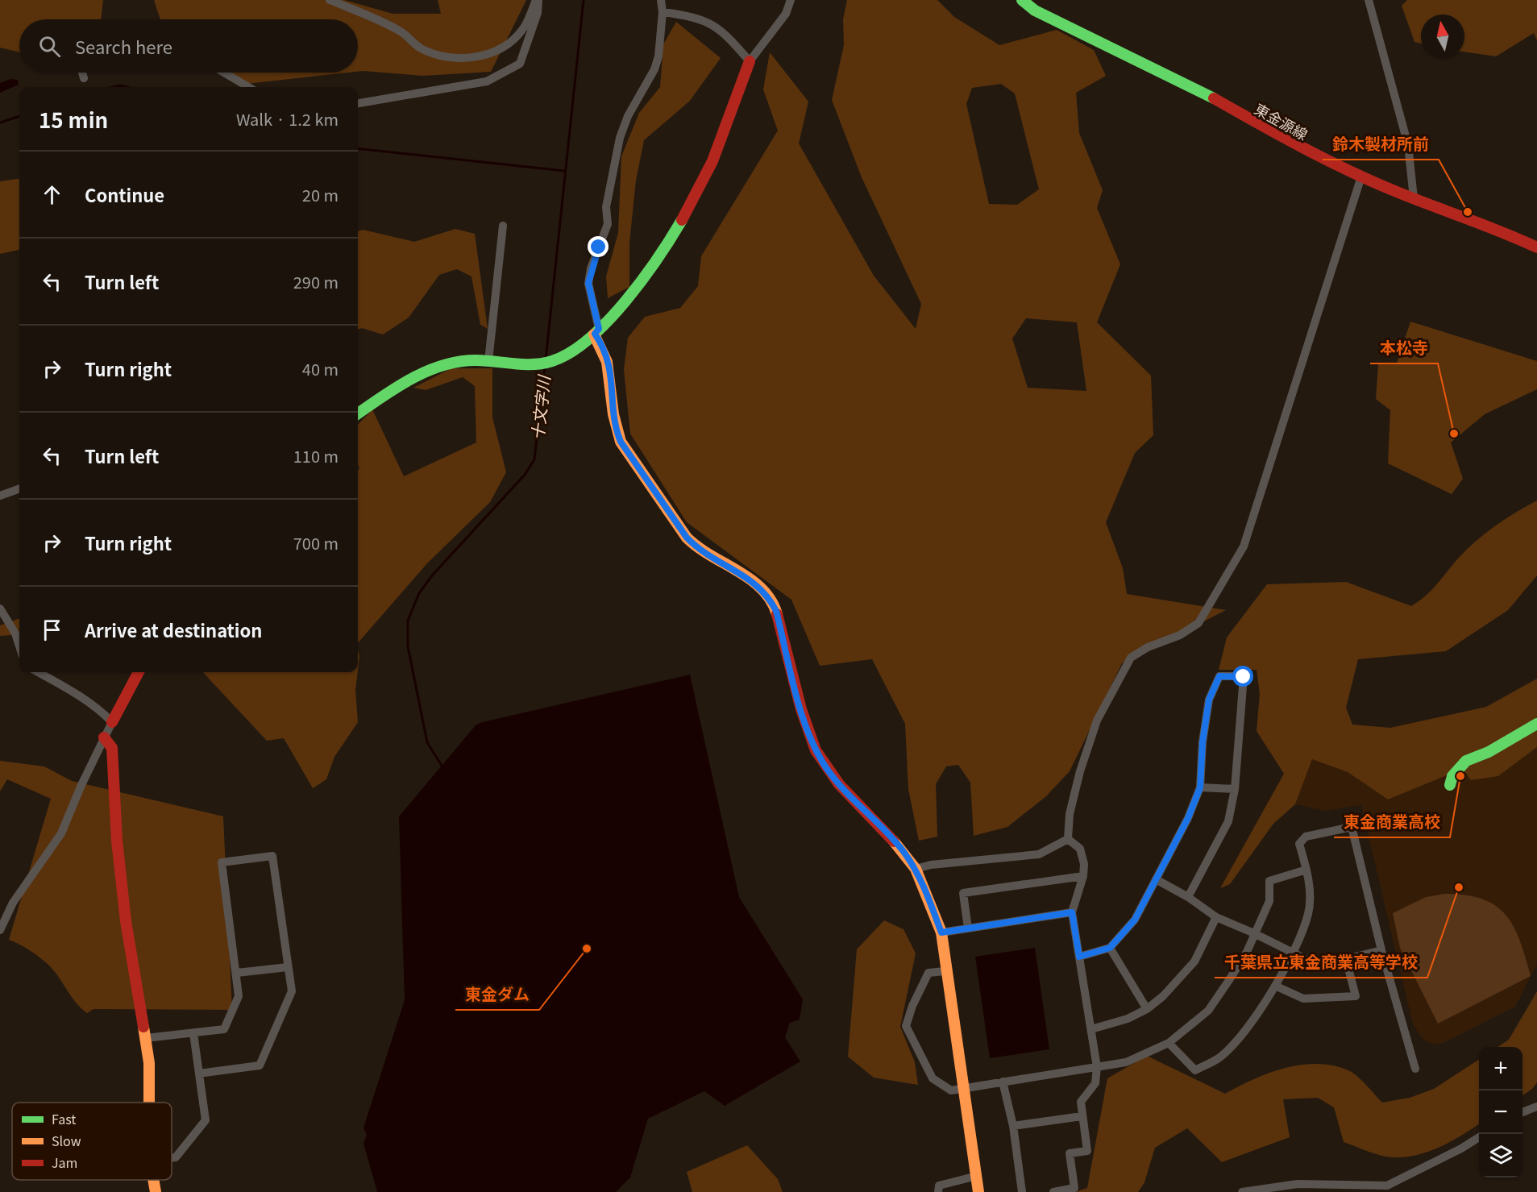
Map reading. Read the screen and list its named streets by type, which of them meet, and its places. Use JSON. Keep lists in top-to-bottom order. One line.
{"streets":{"street":["東金源線"]},"water":["十文字川"],"places":["鈴木製材所前","本松寺","東金商業高校","千葉県立東金商業高等学校","東金ダム"],"legend":["Fast","Slow","Jam"],"north":"top","page":{"search":"Search here","heading":["15 min","Walk · 1.2 km"],"list":[["Continue","20 m"],["Turn left","290 m"],["Turn right","40 m"],["Turn left","110 m"],["Turn right","700 m"],"Arrive at destination"],"map_buttons":["+","−"]}}
